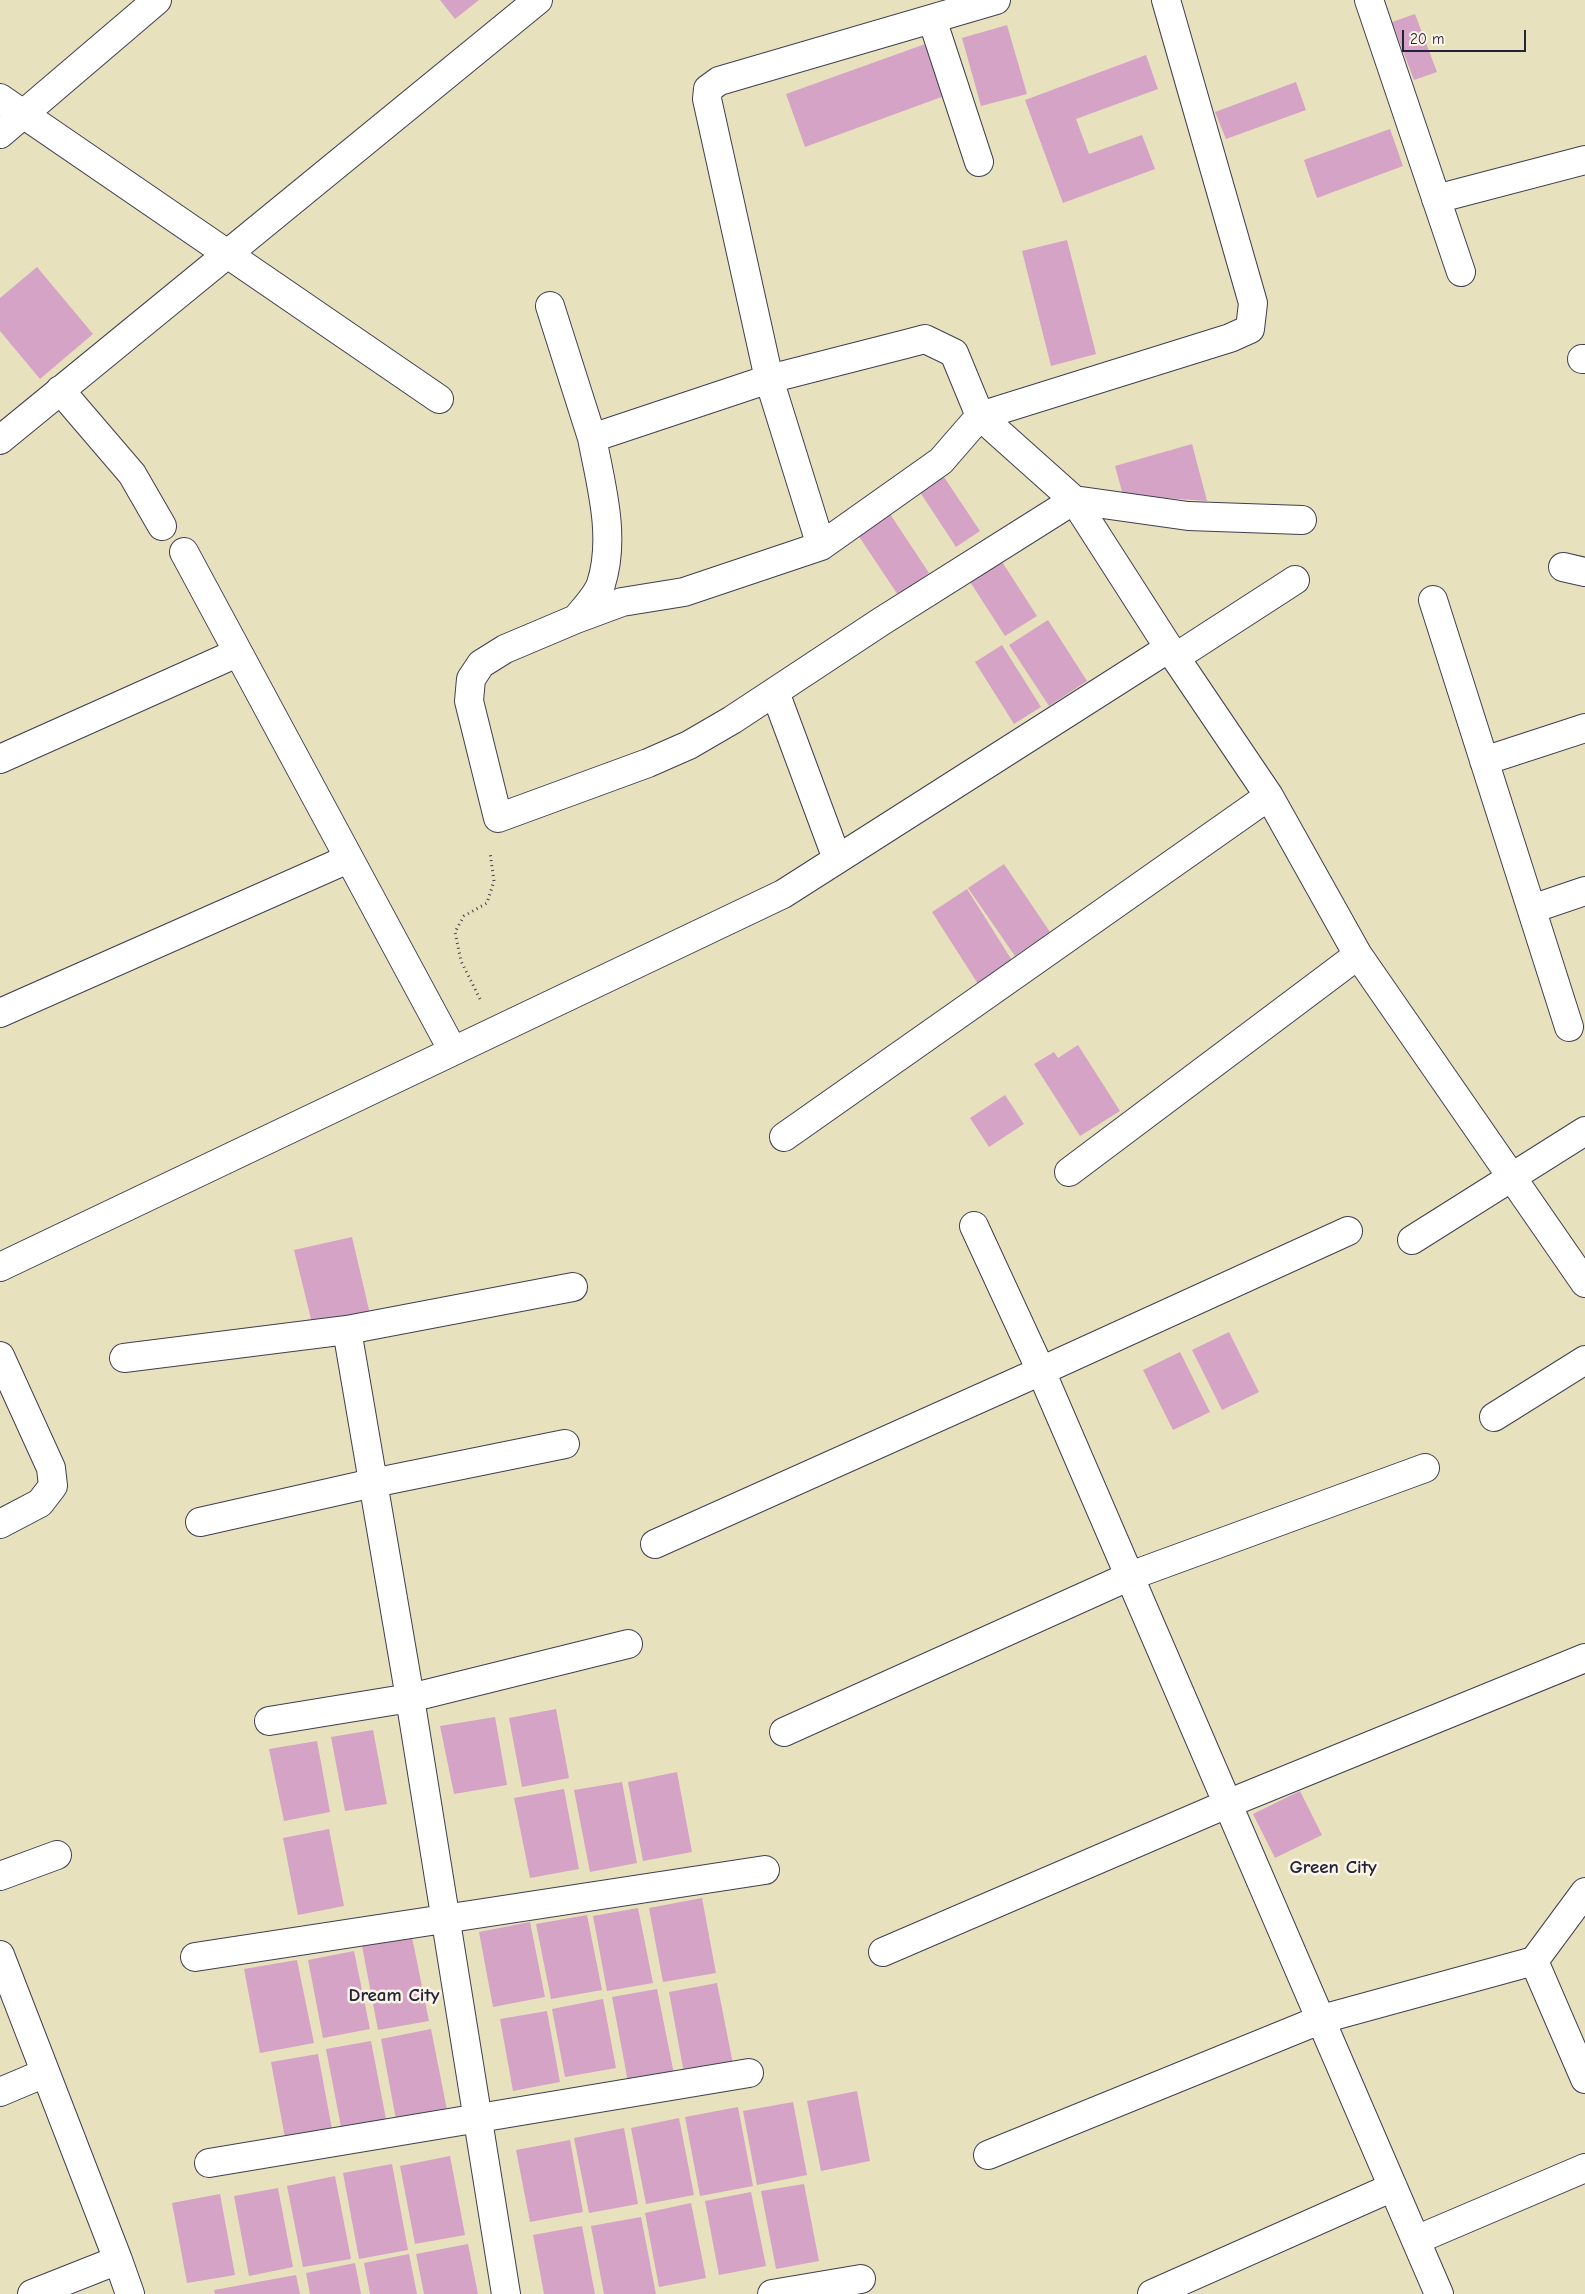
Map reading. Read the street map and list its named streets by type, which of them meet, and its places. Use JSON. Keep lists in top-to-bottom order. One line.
{"districts":["Green City","Dream City"],"scale_bar":"20 m"}
